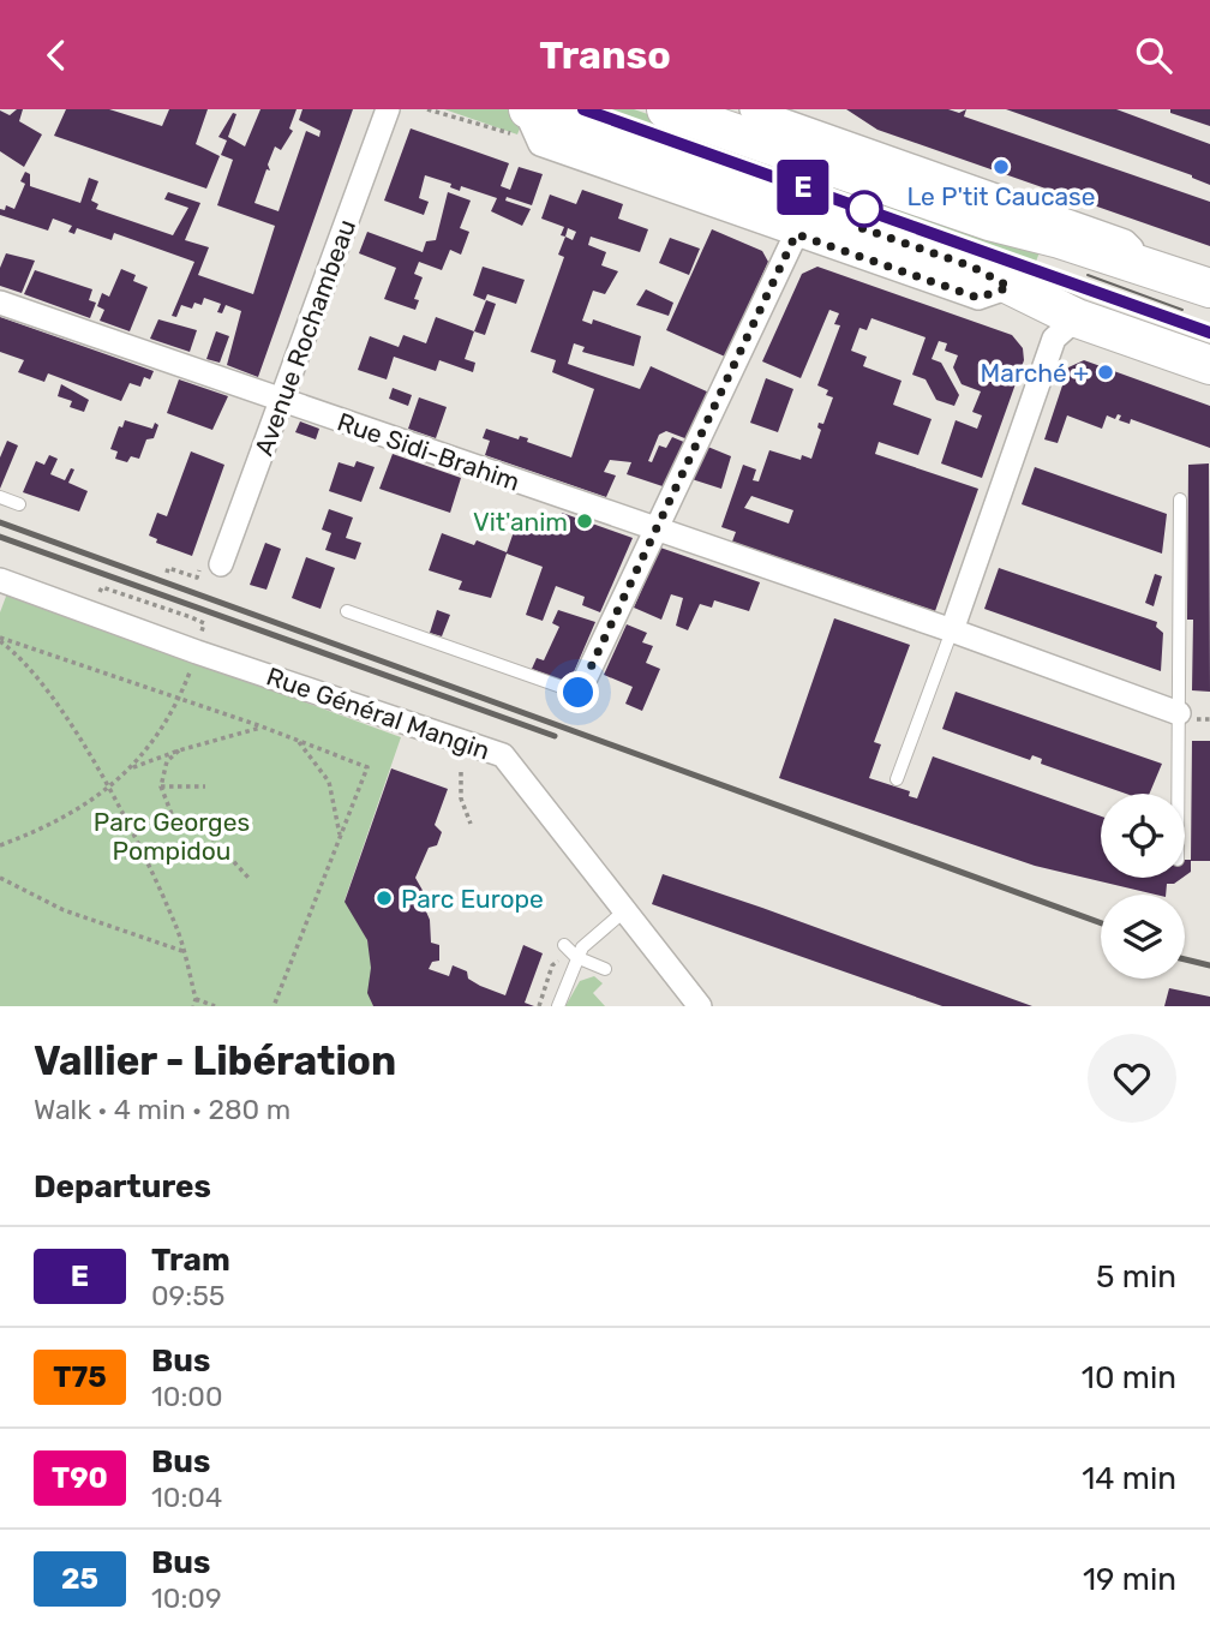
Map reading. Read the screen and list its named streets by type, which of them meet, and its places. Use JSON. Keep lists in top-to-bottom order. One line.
{"streets":{"street":["Avenue Rochambeau","Rue Sidi-Brahim","Rue Général Mangin"]},"crossings":[["Avenue Rochambeau","Rue Sidi-Brahim"]],"parks":["Parc Georges Pompidou"],"places":["Le P'tit Caucase","Marché +","Vit'anim","Parc Europe"],"lines":["tram line E"],"page":{"header":"Transo","on_map":"E","heading":[["Vallier - Libération","Walk · 4 min · 280 m"],"Departures"],"list":[{"mark":"E","name":"Tram","note":"09:55","value":"5 min"},{"mark":"T75","name":"Bus","note":"10:00","value":"10 min"},{"mark":"T90","name":"Bus","note":"10:04","value":"14 min"},{"mark":"25","name":"Bus","note":"10:09","value":"19 min"}]}}
